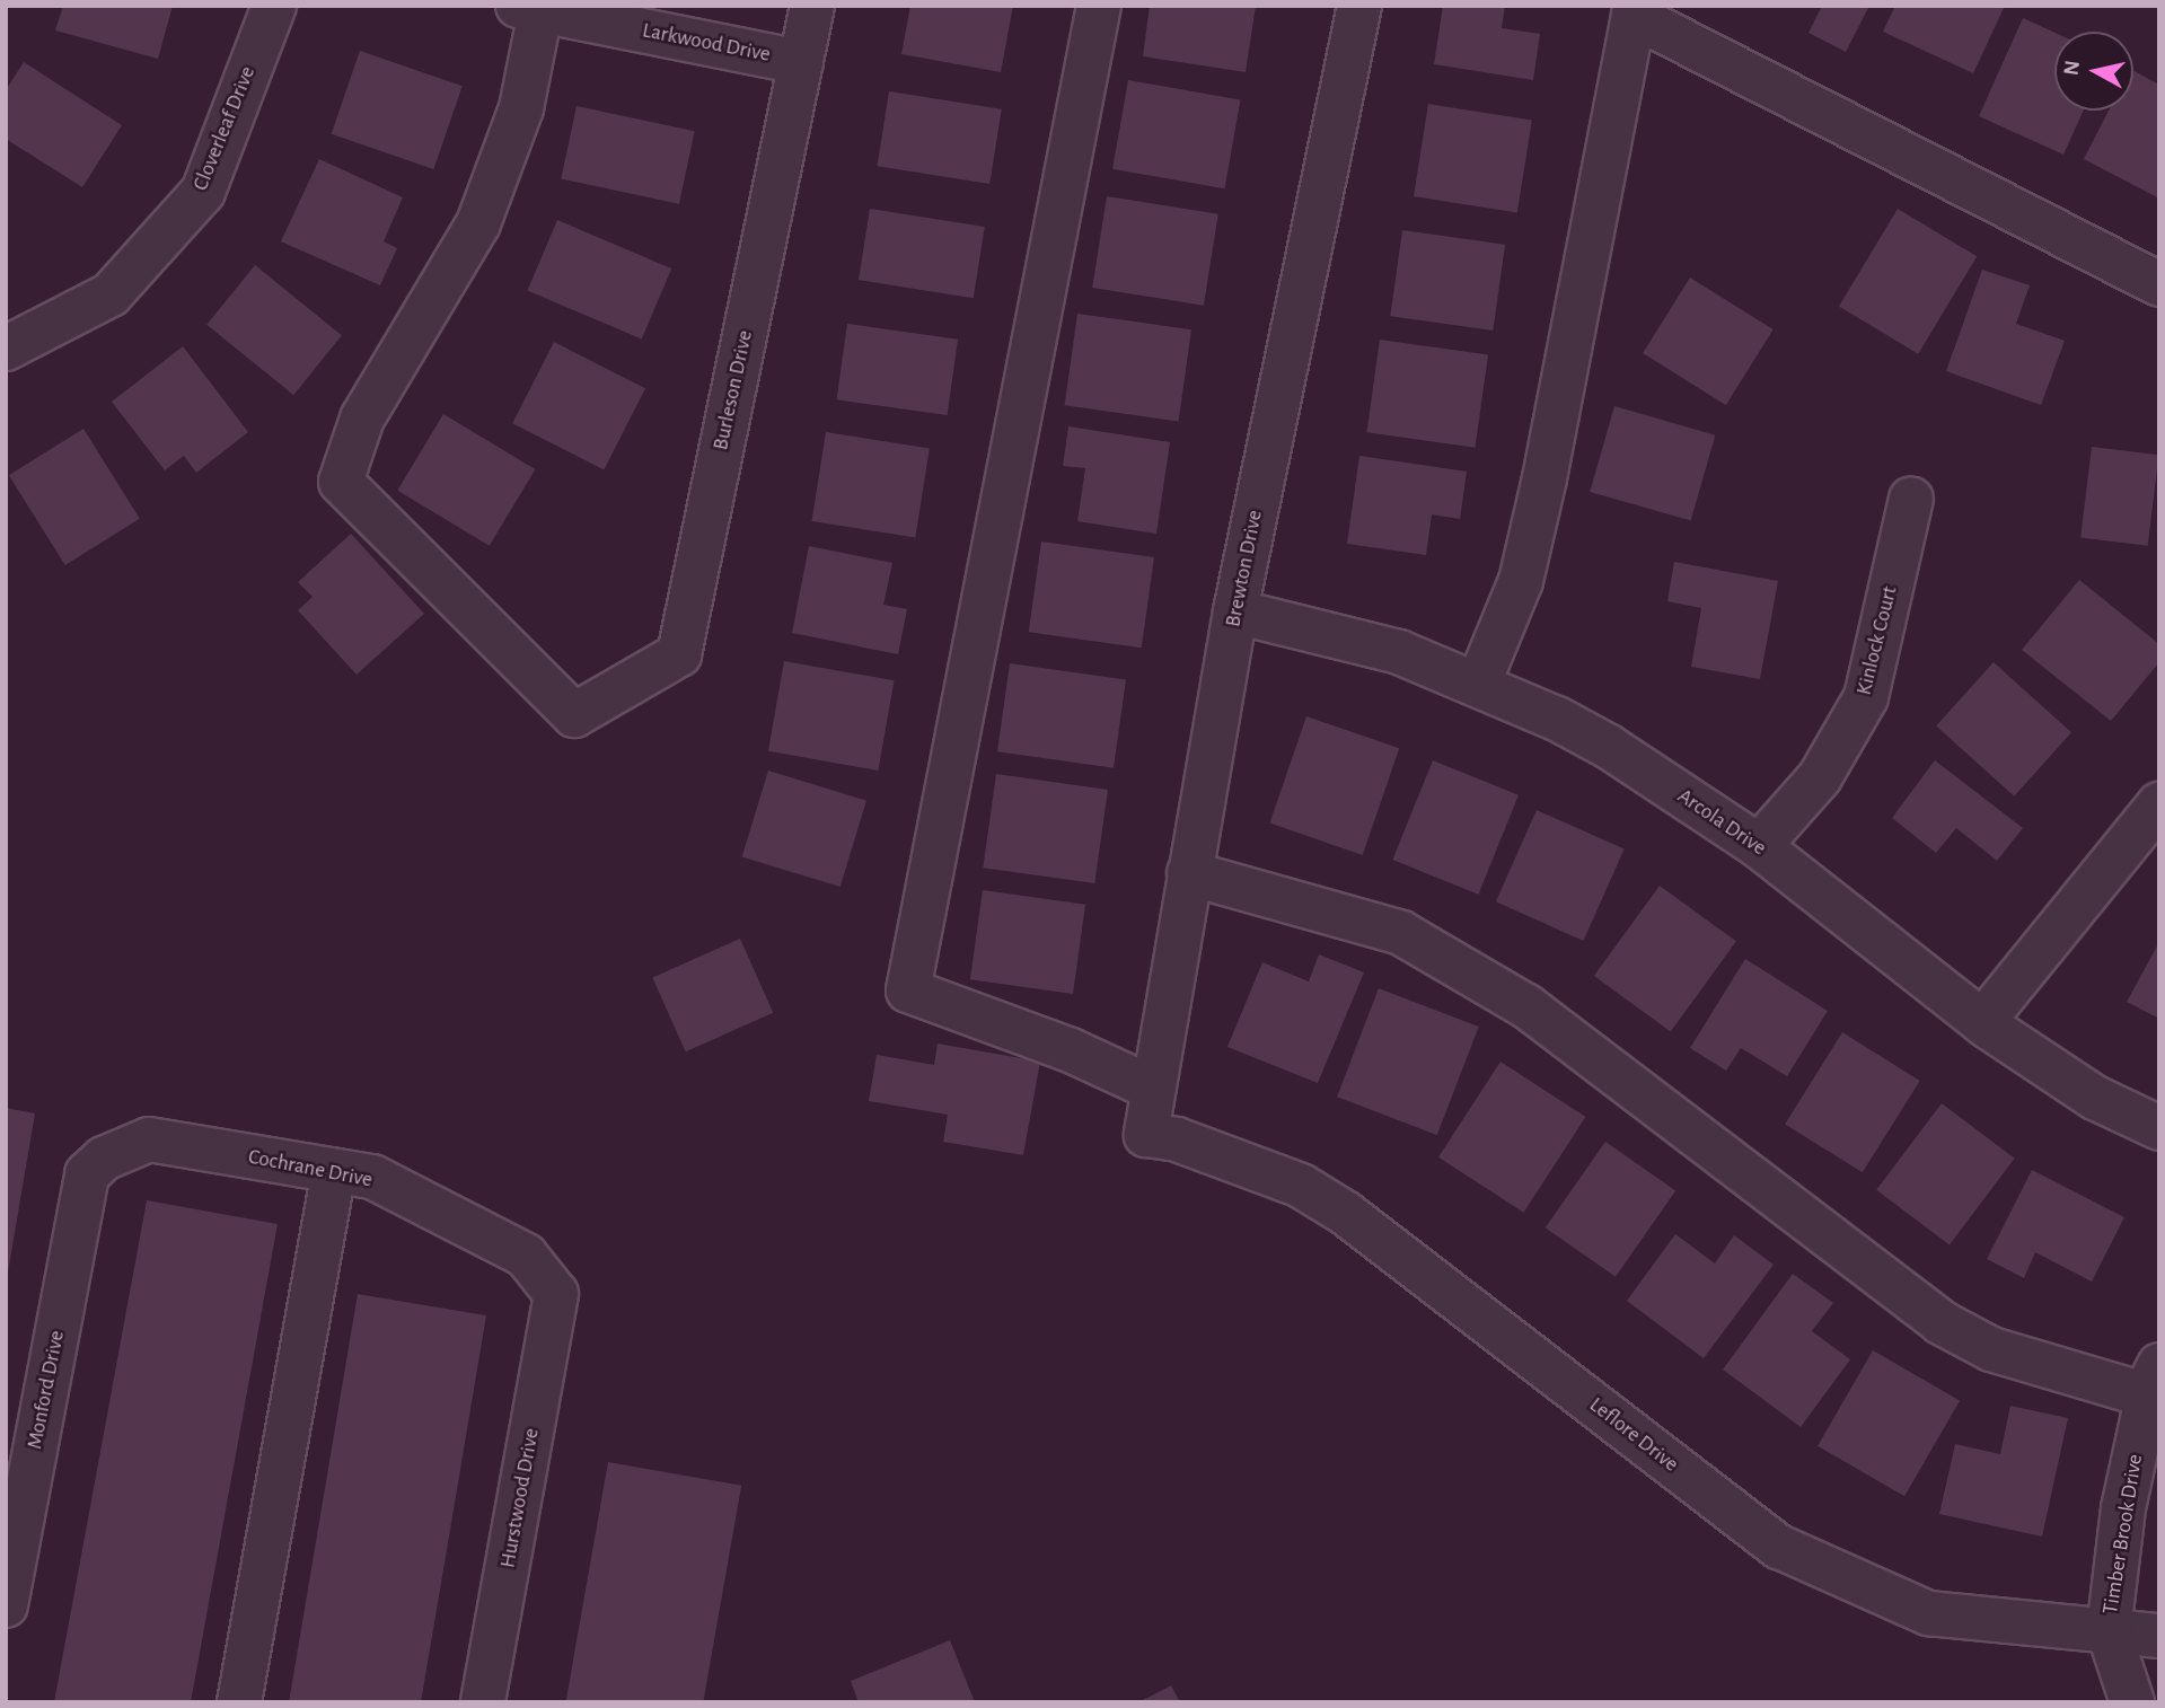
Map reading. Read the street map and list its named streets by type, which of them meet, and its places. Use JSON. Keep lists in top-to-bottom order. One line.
{"streets":{"street":["Larkwood Drive","Cloverleaf Drive","Burleson Drive","Brewton Drive","Kinlock Court","Arcola Drive","Cochrane Drive","Monford Drive","Leflore Drive","Hurstwood Drive","Timber Brook Drive"]},"crossings":[["Larkwood Drive","Burleson Drive"],["Brewton Drive","Arcola Drive"],["Brewton Drive","Leflore Drive"],["Kinlock Court","Arcola Drive"],["Cochrane Drive","Monford Drive"],["Cochrane Drive","Hurstwood Drive"],["Leflore Drive","Timber Brook Drive"]],"north":"left"}
